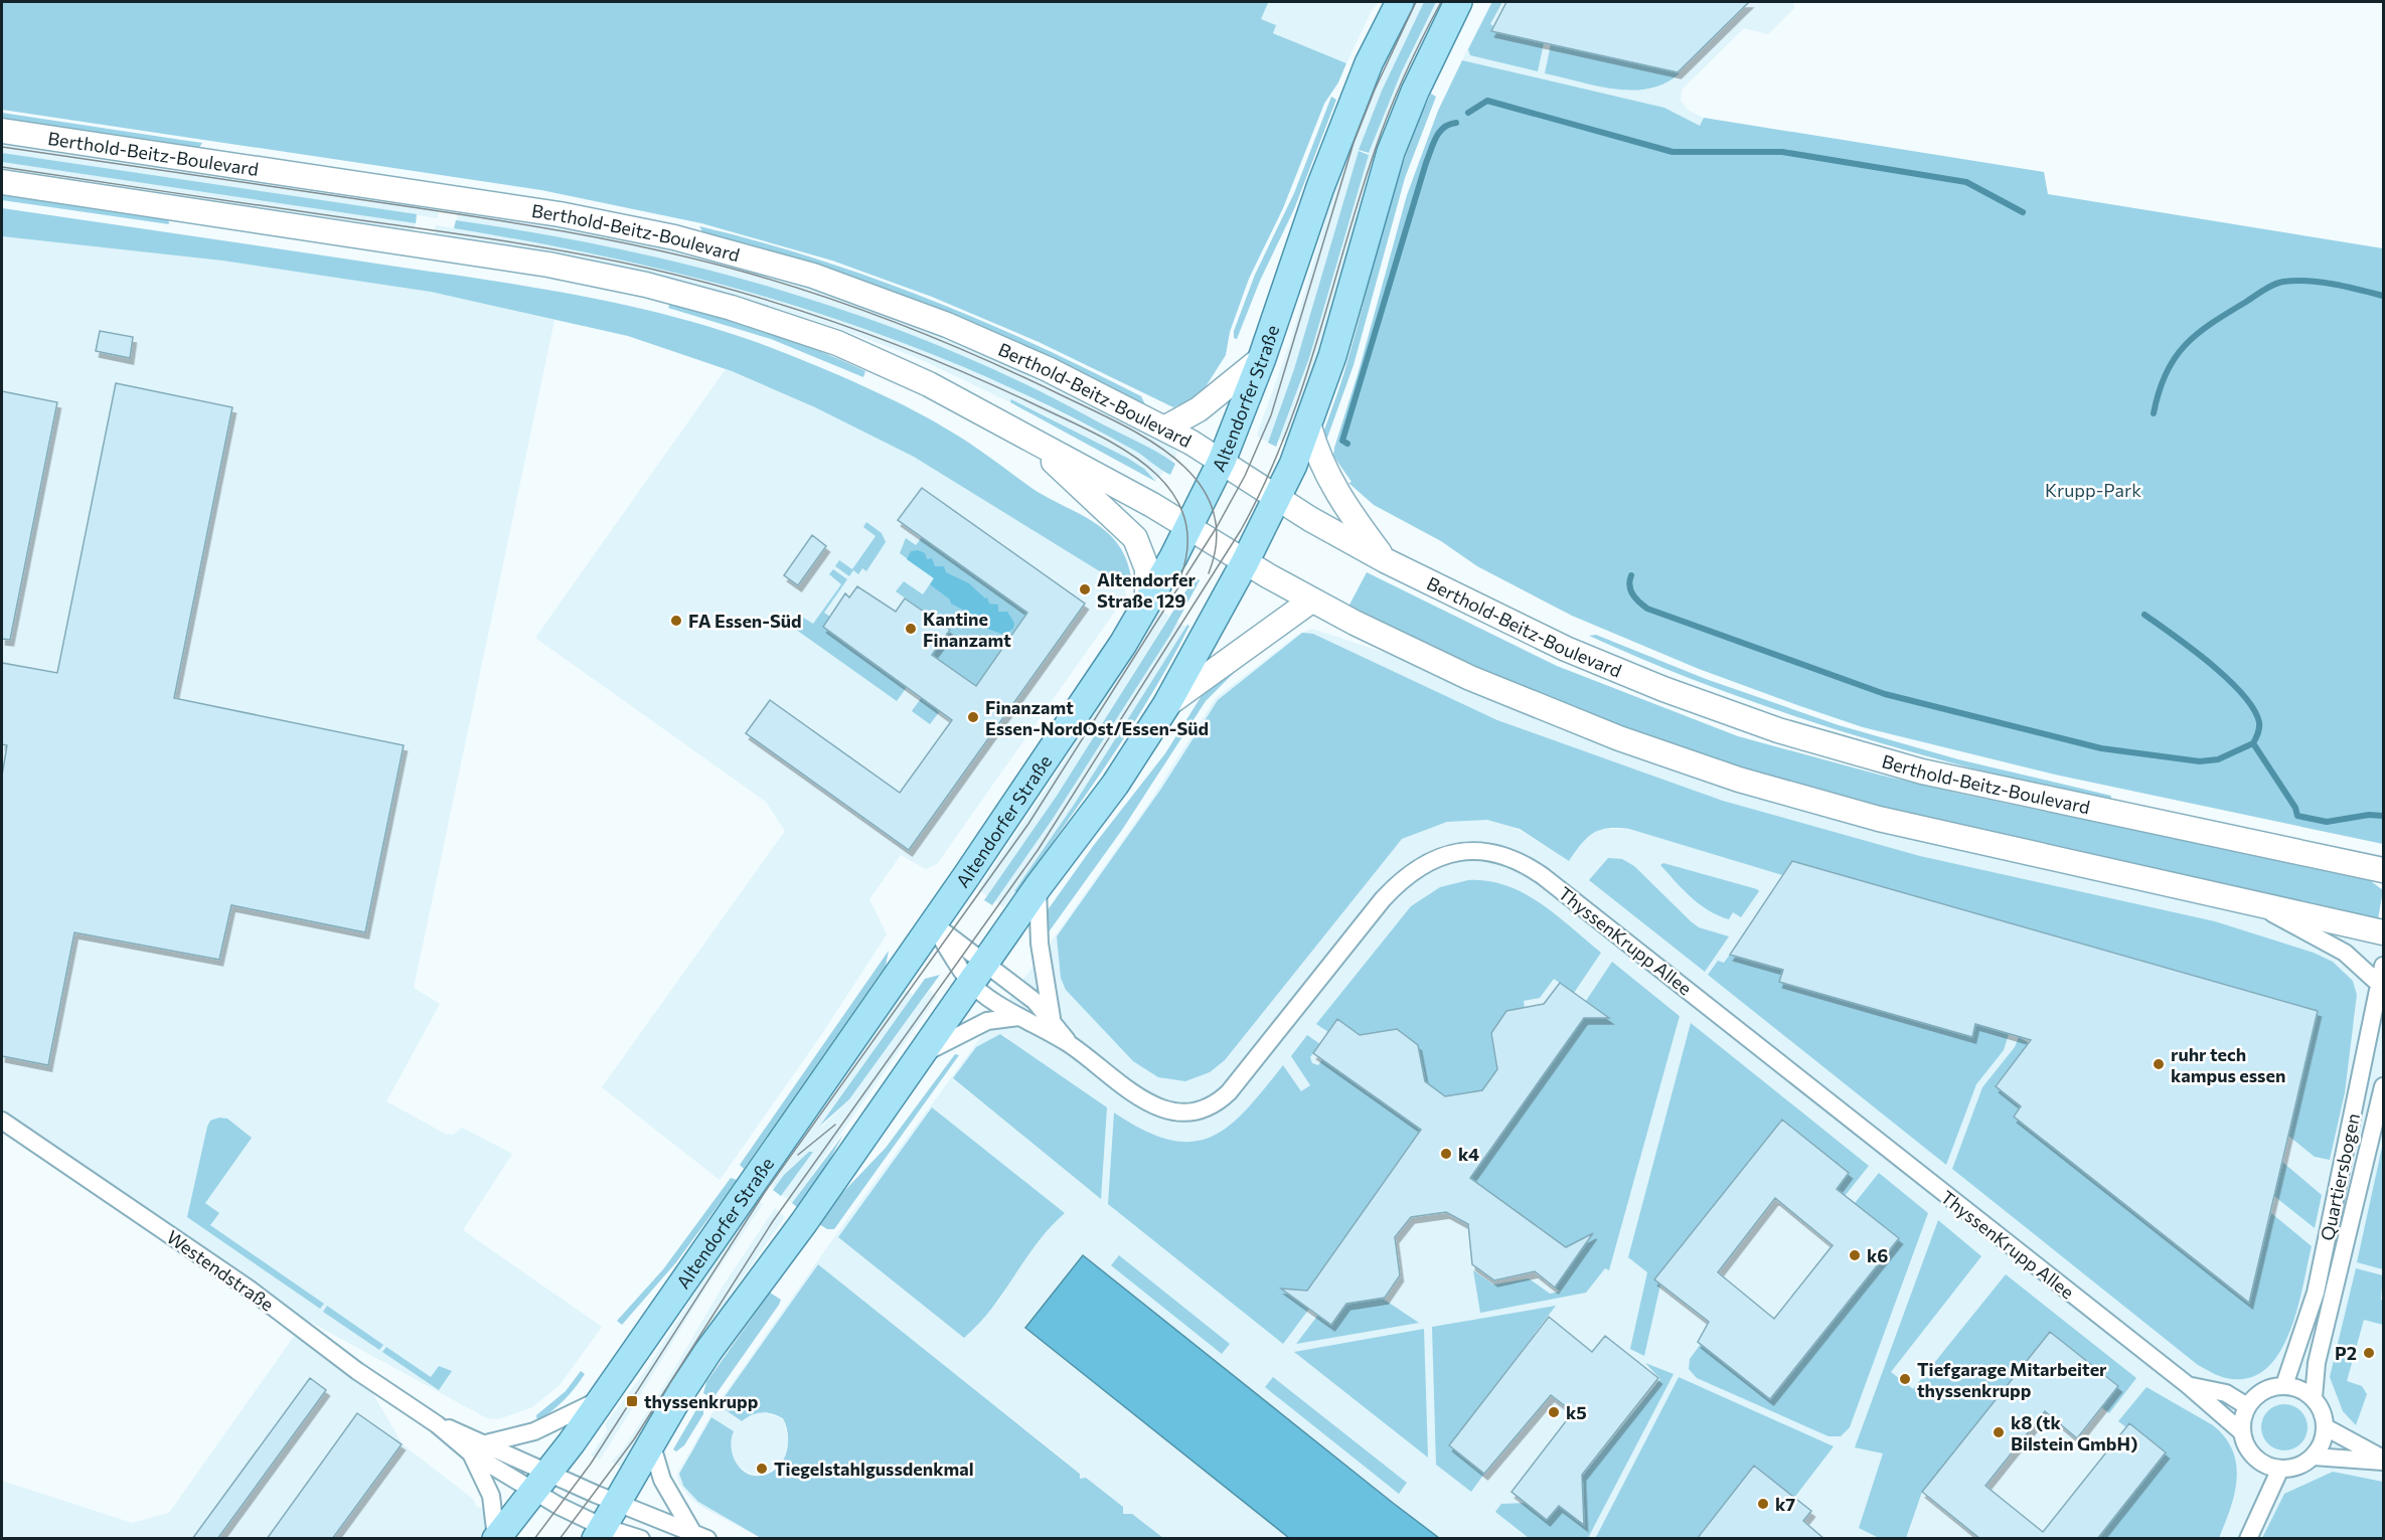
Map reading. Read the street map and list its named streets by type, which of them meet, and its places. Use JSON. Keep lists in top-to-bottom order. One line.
{"streets":{"main road":["Berthold-Beitz-Boulevard","Altendorfer Straße"],"street":["ThyssenKrupp Allee","Quartiersbogen","Westendstraße"]},"crossings":[["Berthold-Beitz-Boulevard","Altendorfer Straße"],["Altendorfer Straße","ThyssenKrupp Allee"],["Altendorfer Straße","Westendstraße"],["ThyssenKrupp Allee","Quartiersbogen"]],"parks":["Krupp-Park"],"places":{"other":["Altendorfer Straße 129","FA Essen-Süd","Kantine Finanzamt","Finanzamt Essen-NordOst/Essen-Süd","ruhr tech kampus essen","k4","k6","P2","Tiefgarage Mitarbeiter thyssenkrupp","k5","k8 (tk Bilstein GmbH)","Tiegelstahlgussdenkmal","k7"],"transit":["thyssenkrupp"]}}
